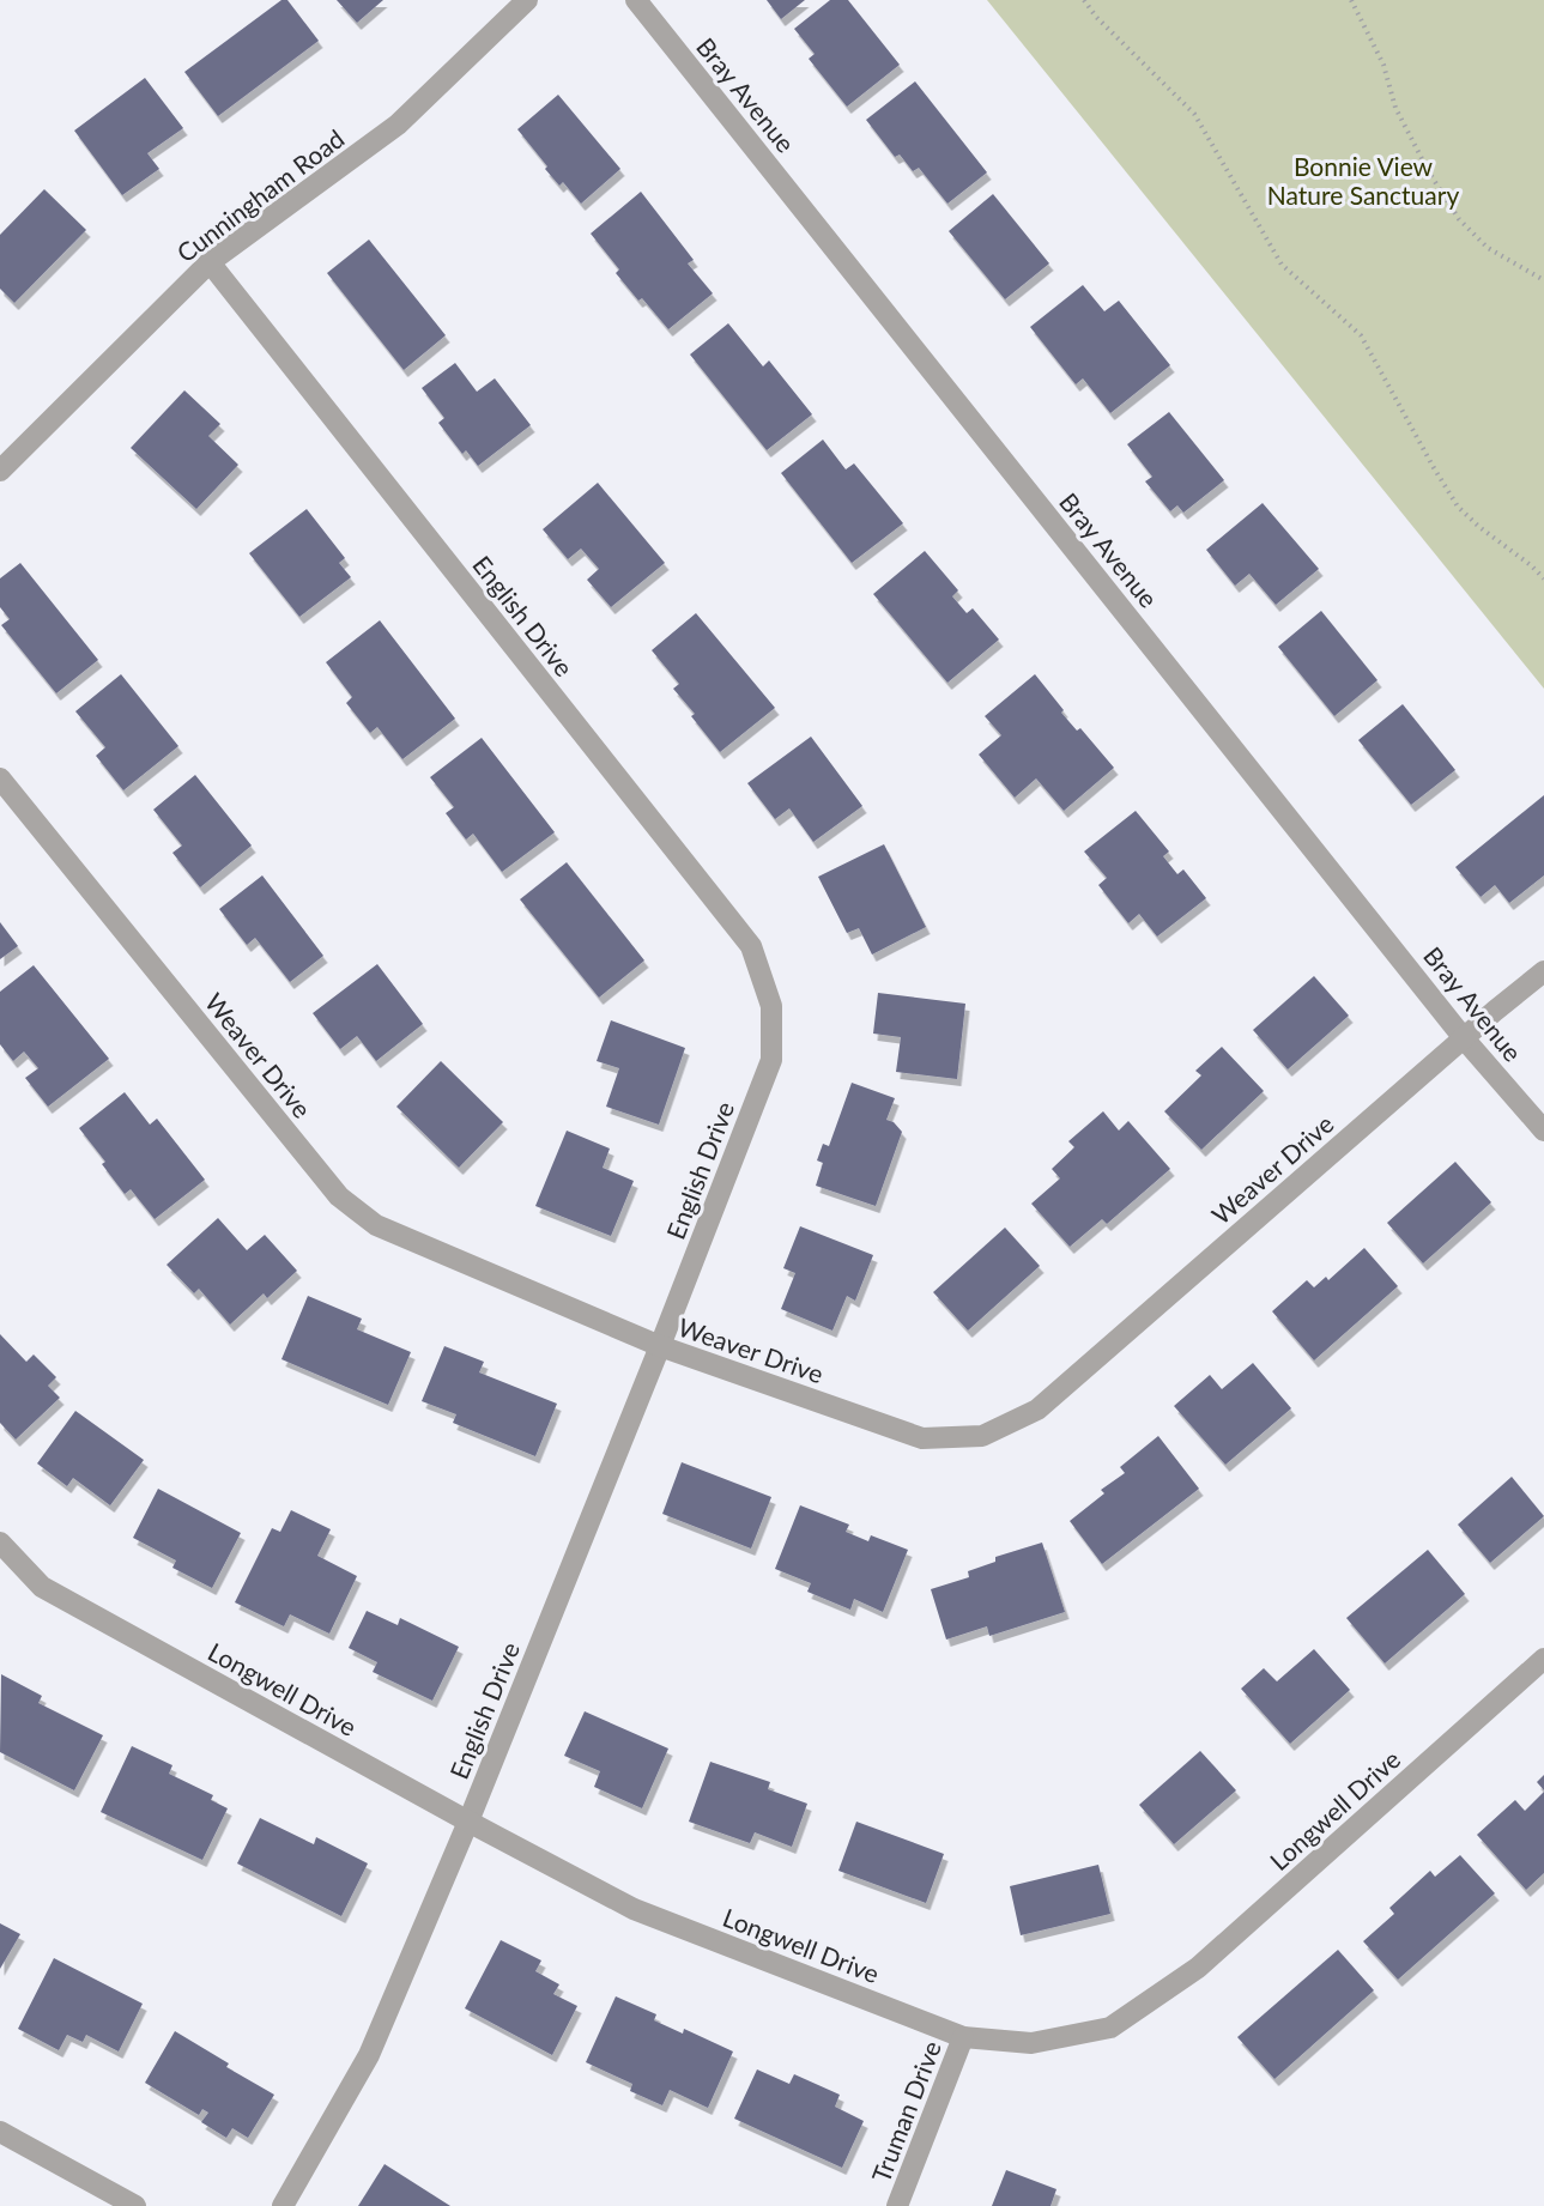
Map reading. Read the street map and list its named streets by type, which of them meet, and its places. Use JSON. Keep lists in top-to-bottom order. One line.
{"streets":{"street":["Bray Avenue","Cunningham Road","English Drive","Weaver Drive","Longwell Drive","Truman Drive"]},"crossings":[["Bray Avenue","Weaver Drive"],["Cunningham Road","English Drive"],["English Drive","Weaver Drive"],["English Drive","Longwell Drive"],["Longwell Drive","Truman Drive"]],"parks":["Bonnie View Nature Sanctuary"]}
